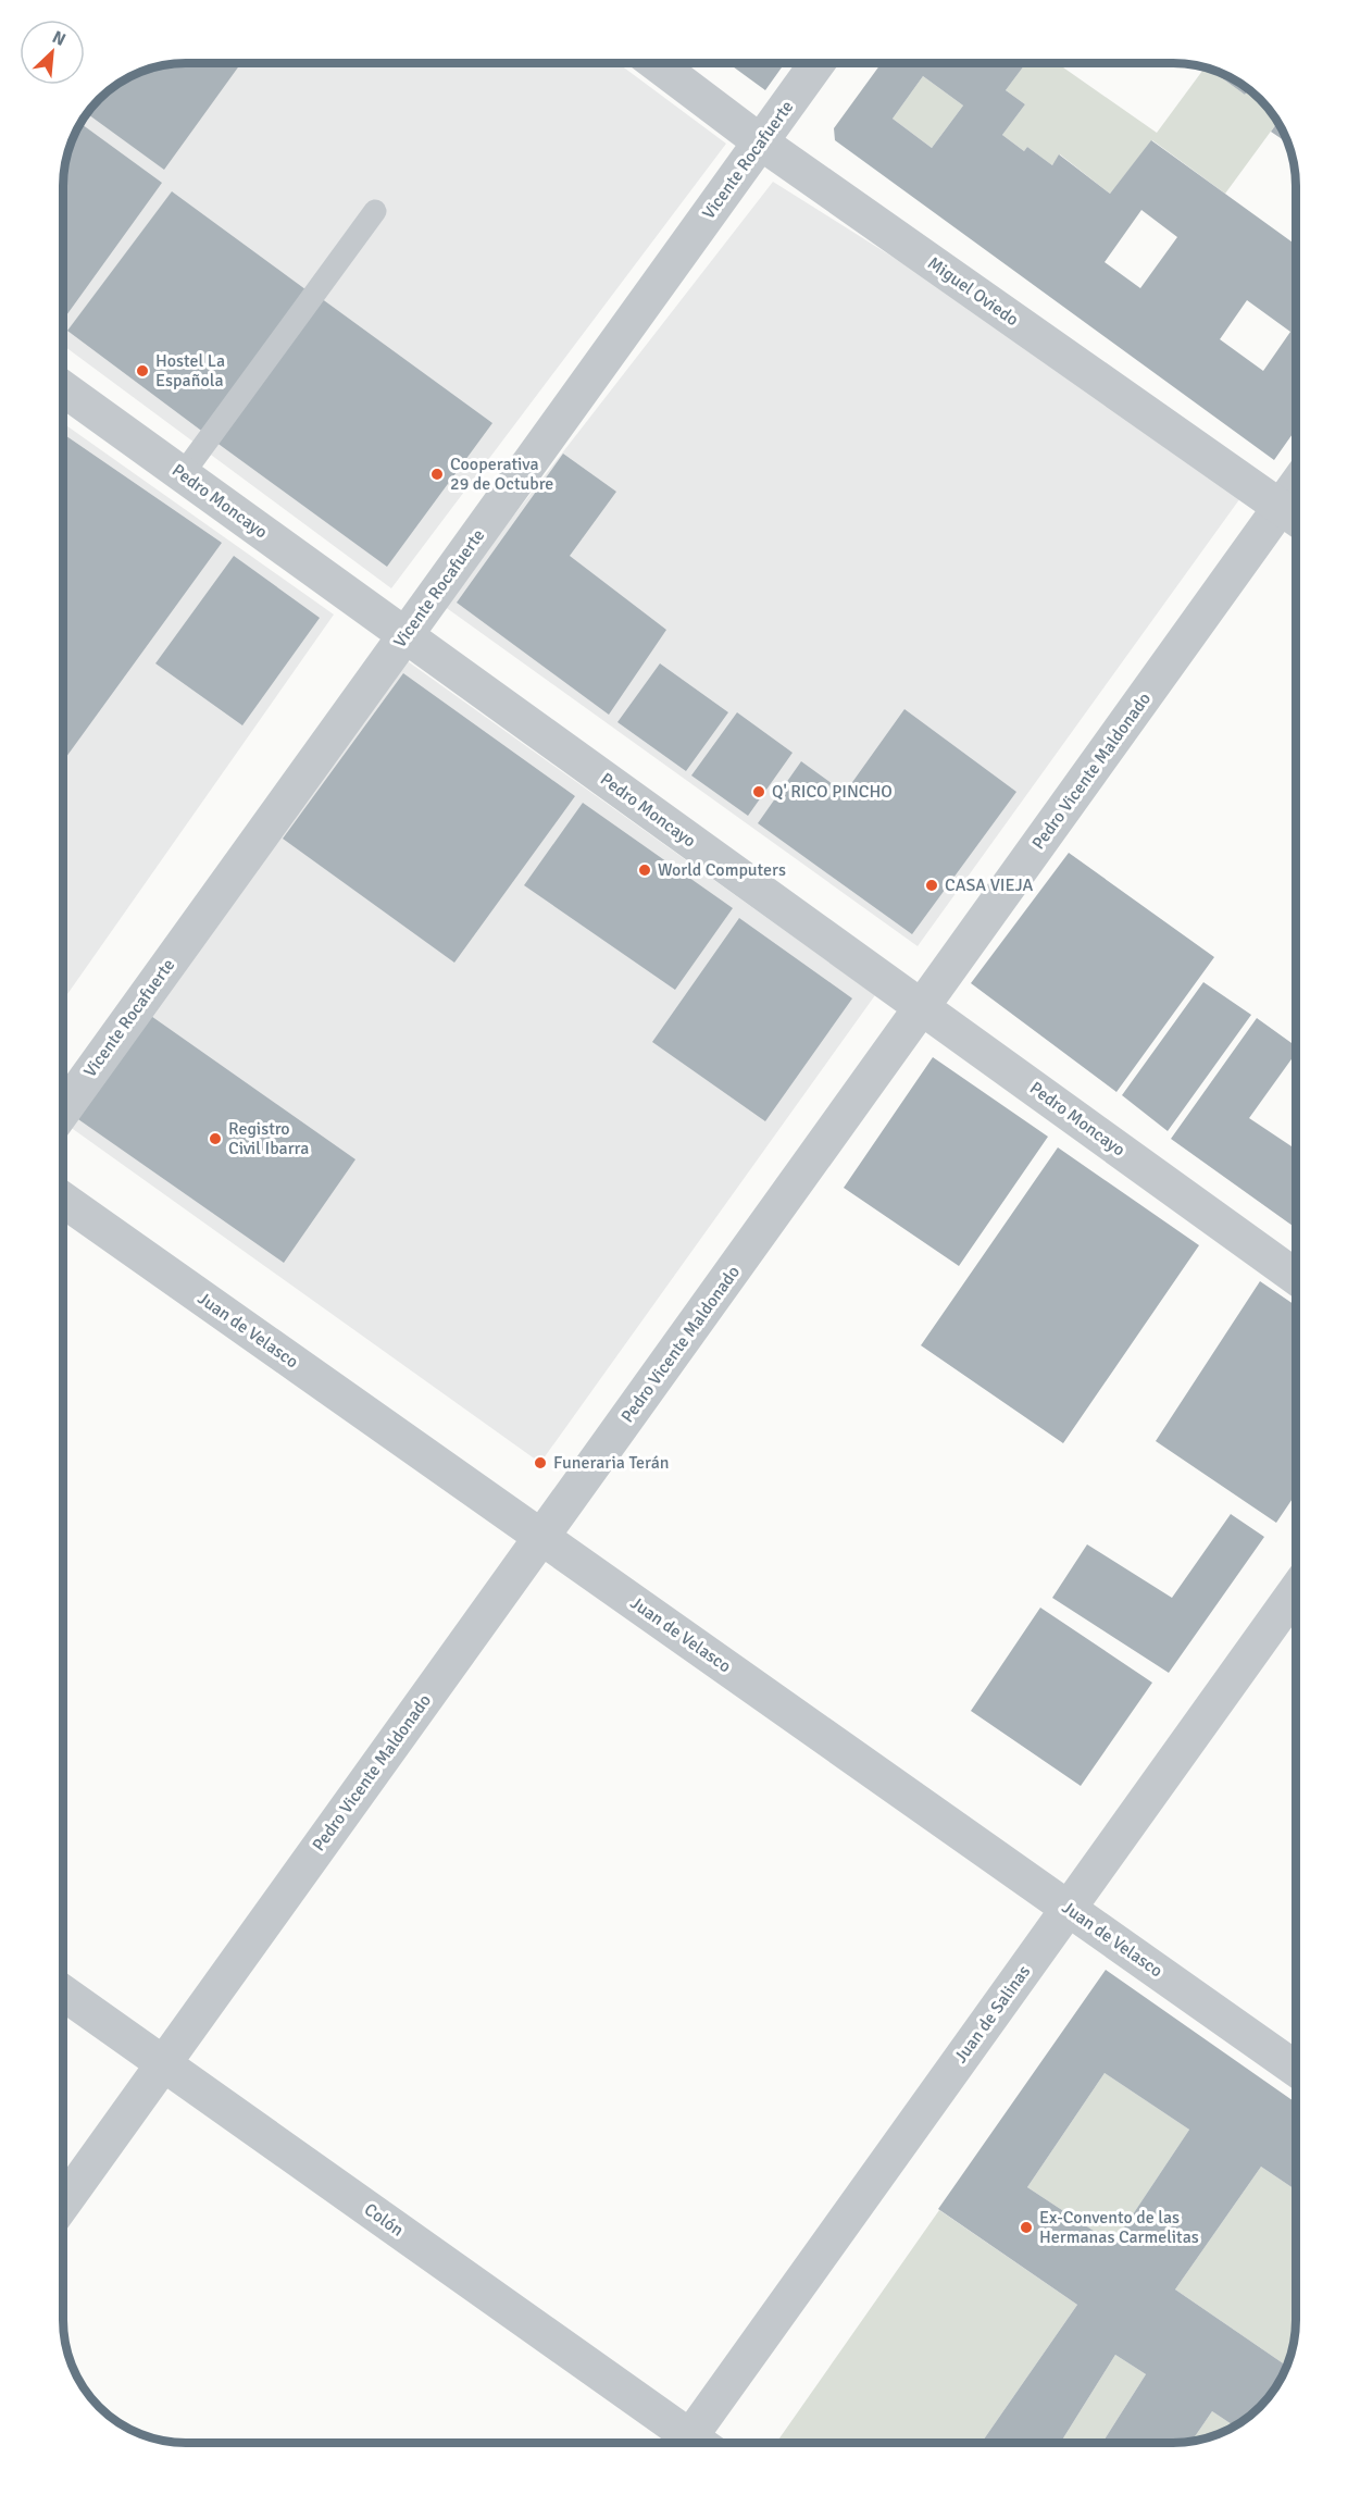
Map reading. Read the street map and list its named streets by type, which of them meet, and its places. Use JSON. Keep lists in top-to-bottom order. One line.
{"streets":{"street":["Vicente Rocafuerte","Miguel Oviedo","Pedro Moncayo","Pedro Vicente Maldonado","Juan de Velasco","Juan de Salinas","Colón"]},"crossings":[["Vicente Rocafuerte","Miguel Oviedo"],["Vicente Rocafuerte","Pedro Moncayo"],["Miguel Oviedo","Pedro Vicente Maldonado"],["Pedro Moncayo","Pedro Vicente Maldonado"],["Pedro Vicente Maldonado","Juan de Velasco"],["Pedro Vicente Maldonado","Colón"],["Juan de Velasco","Juan de Salinas"]],"places":["Hostel La Española","Cooperativa 29 de Octubre","Q' RICO PINCHO","World Computers","CASA VIEJA","Registro Civil Ibarra","Funeraria Terán","Ex-Convento de las Hermanas Carmelitas"],"north":"top right"}
